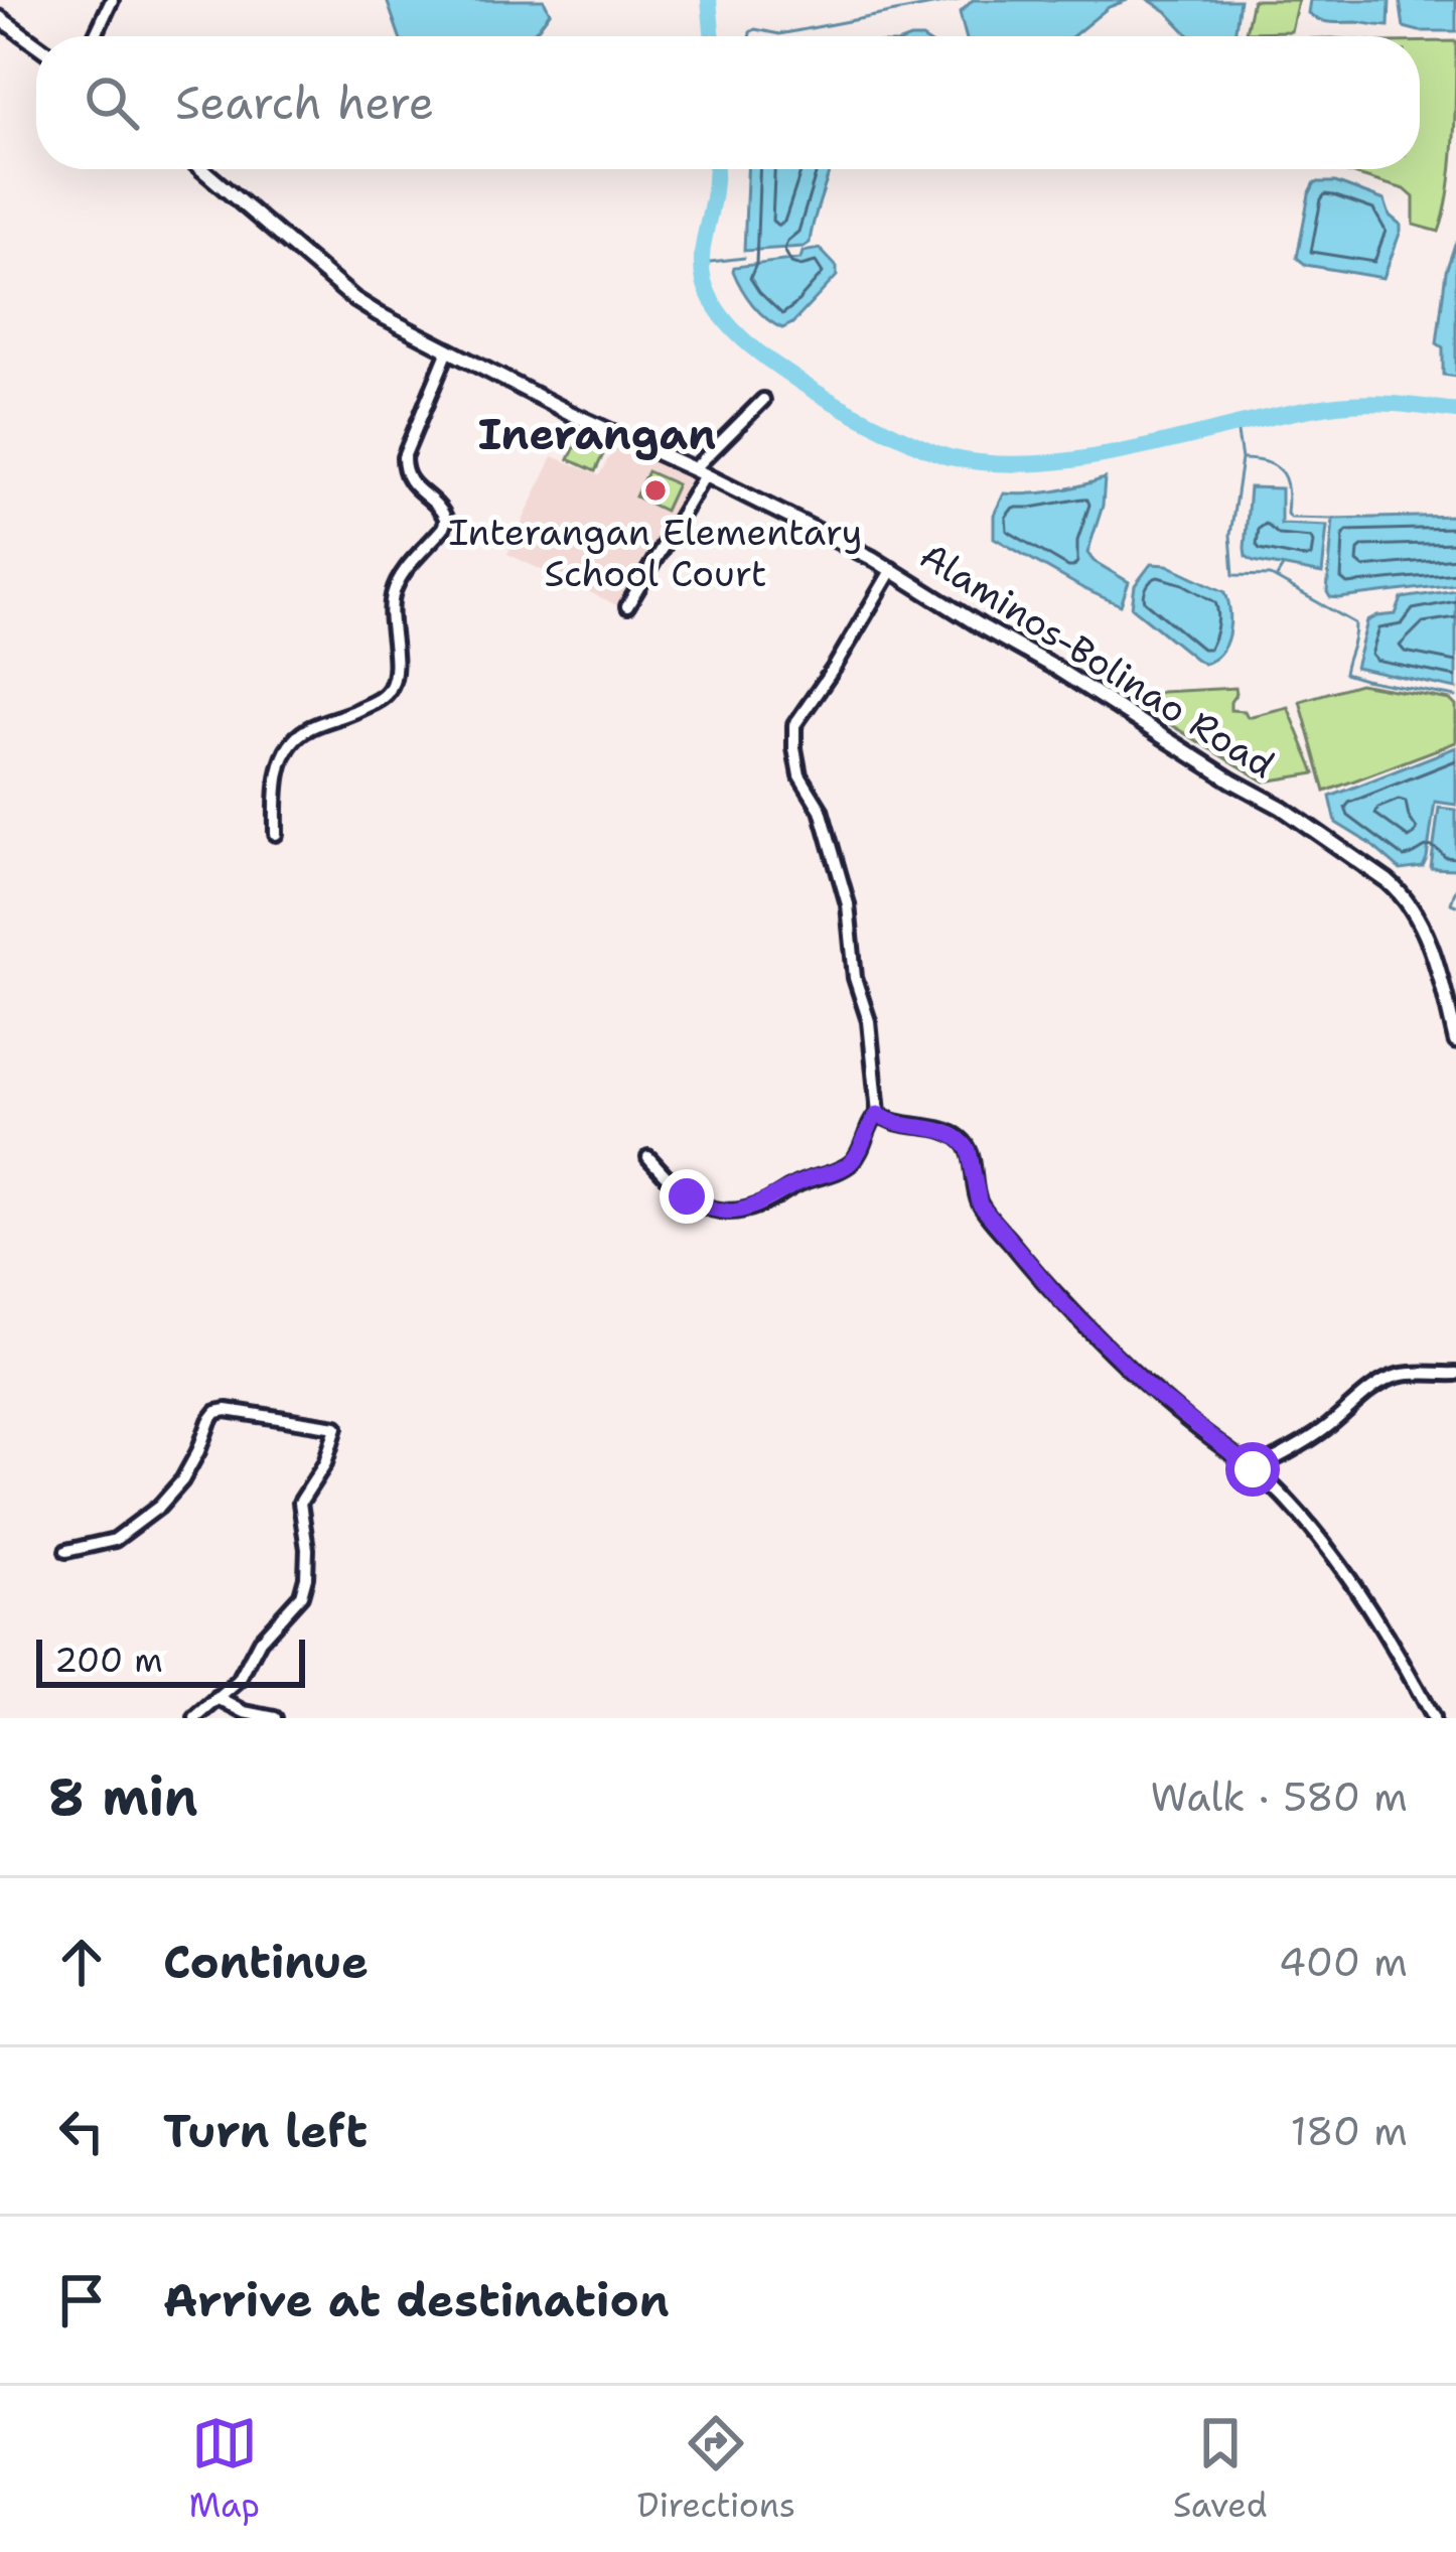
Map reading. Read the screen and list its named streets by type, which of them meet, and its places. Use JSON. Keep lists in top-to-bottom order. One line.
{"streets":{"main road":["Alaminos-Bolinao Road"]},"districts":["Inerangan"],"places":["Interangan Elementary School Court"],"scale_bar":"200 m","page":{"search":"Search here","scale":"200 m","heading":["8 min","Walk · 580 m"],"list":[["Continue","400 m"],["Turn left","180 m"],"Arrive at destination"],"nav":["Map","Directions","Saved"]}}
